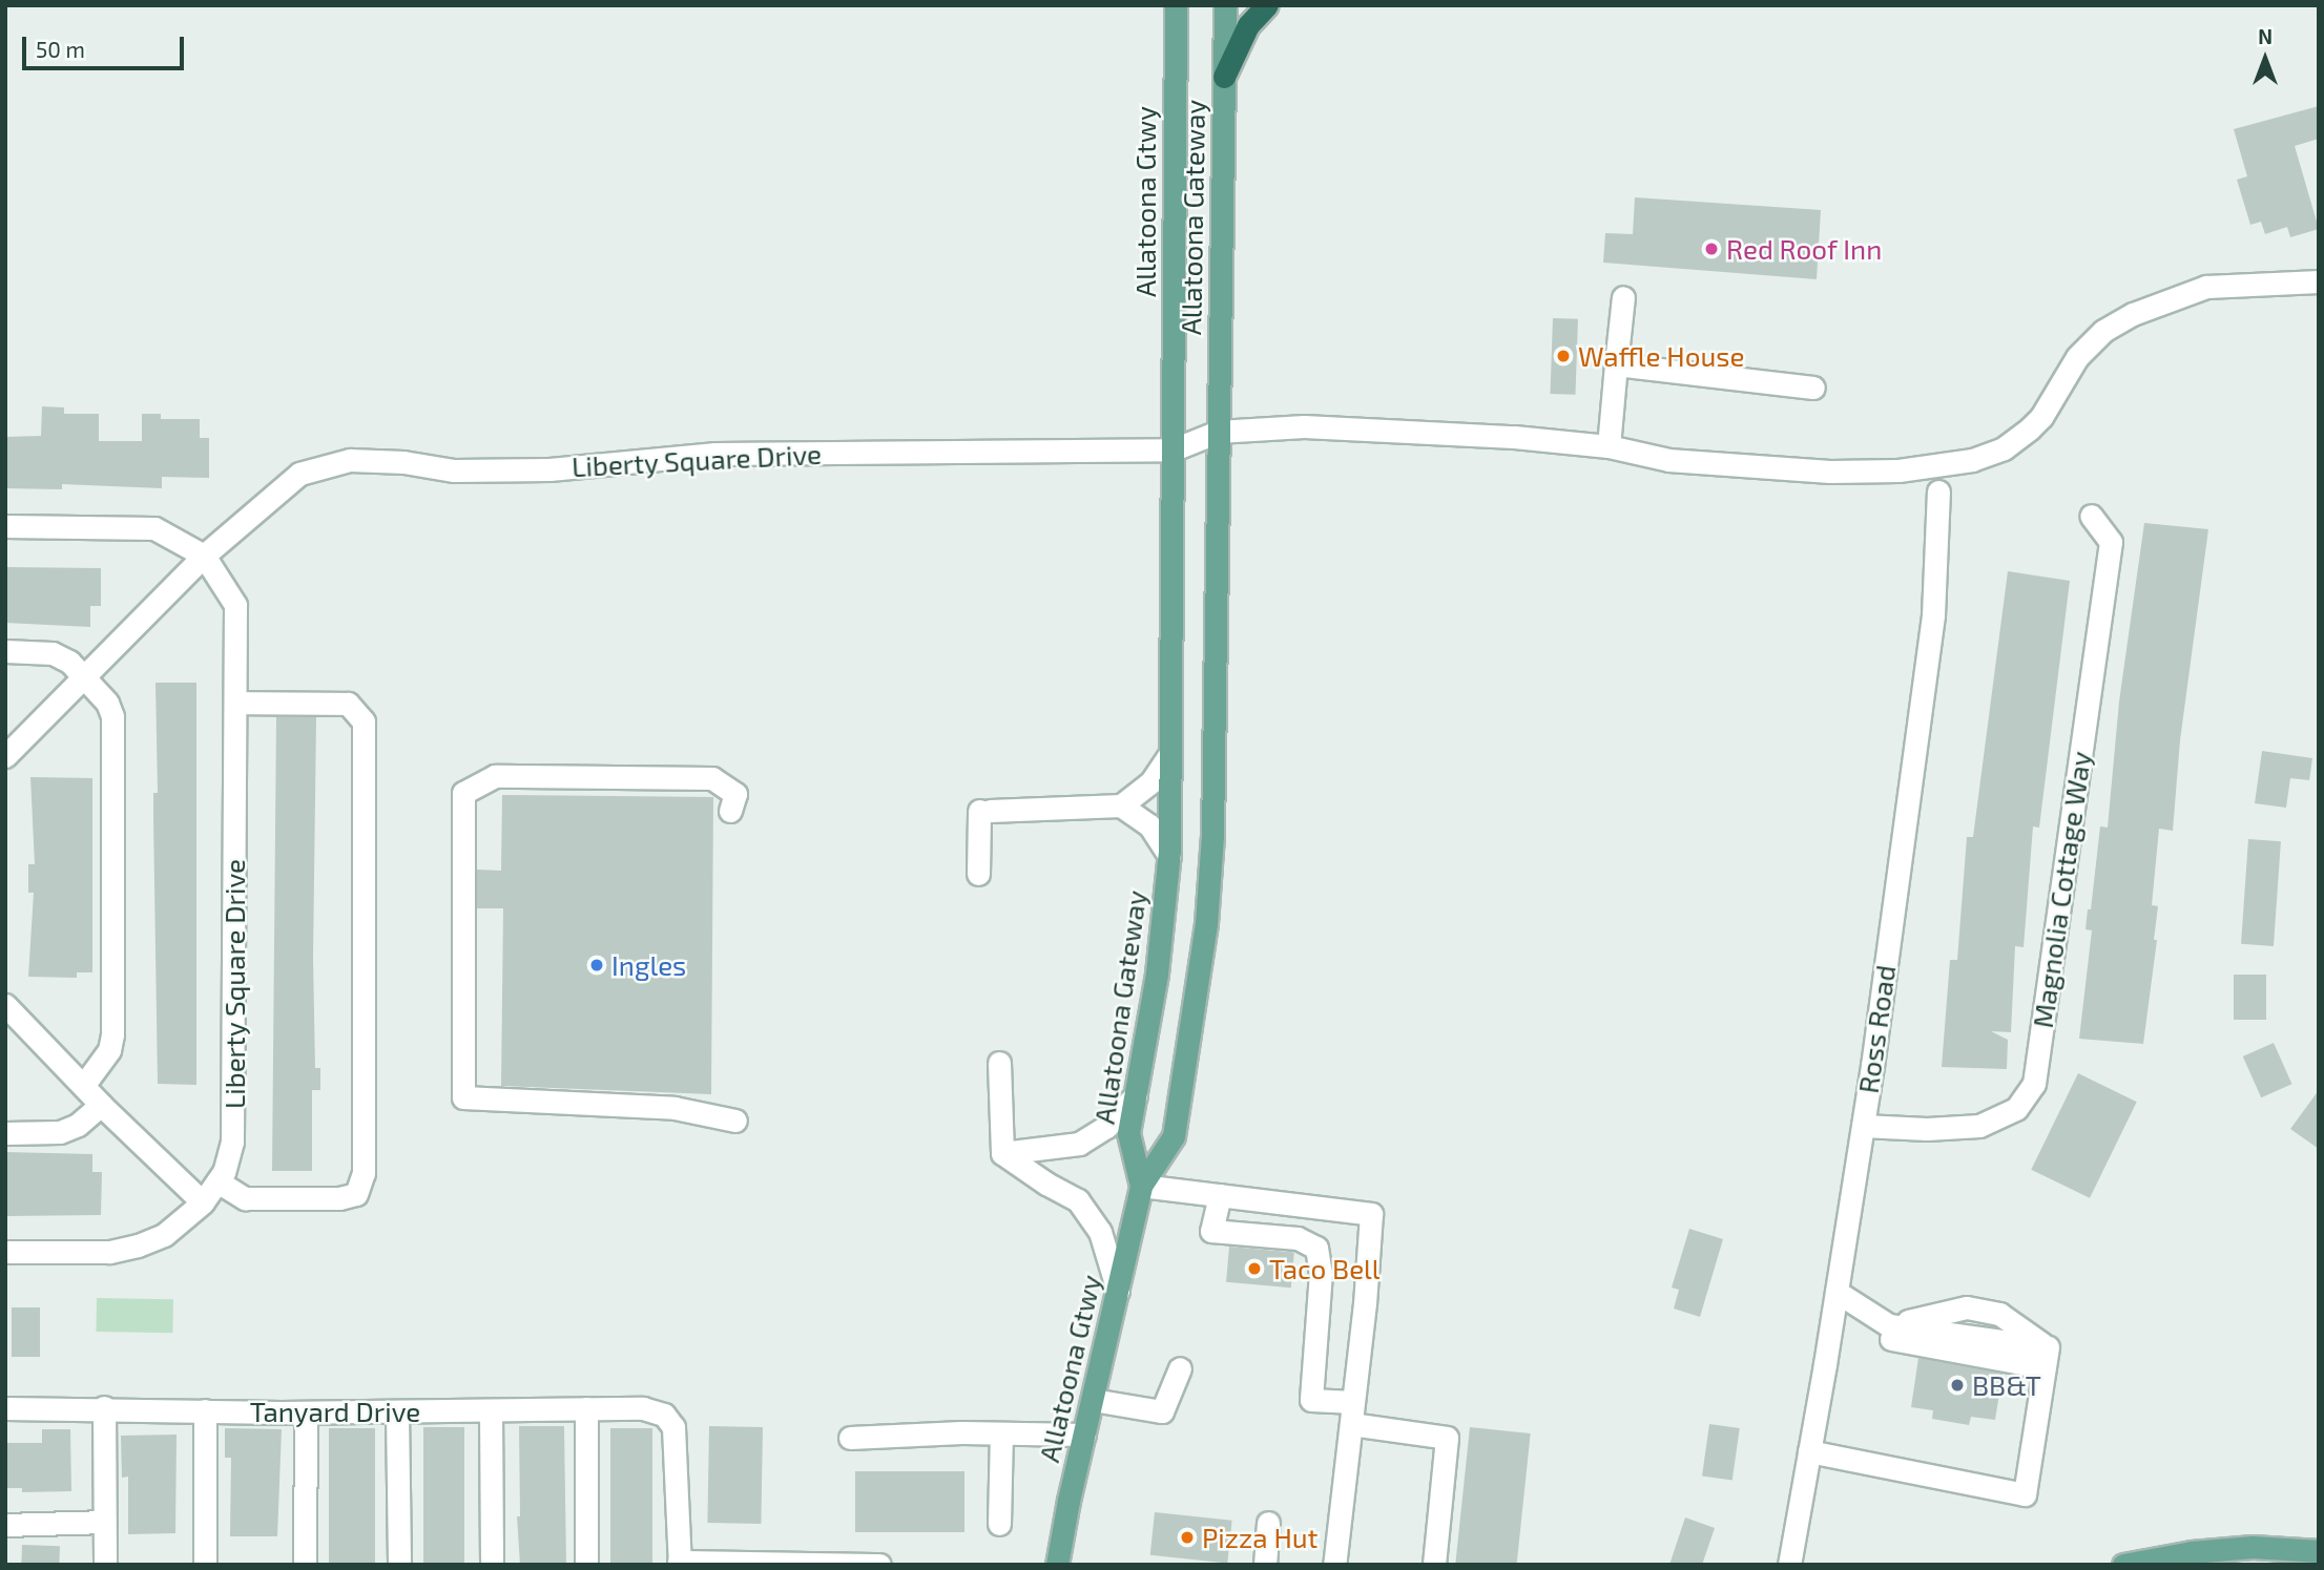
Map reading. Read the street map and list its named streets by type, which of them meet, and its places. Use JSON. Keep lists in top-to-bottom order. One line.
{"streets":{"main road":["Allatoona Gtwy","Allatoona Gateway"],"street":["Liberty Square Drive","Magnolia Cottage Way","Ross Road","Tanyard Drive"]},"crossings":[["Allatoona Gtwy","Allatoona Gateway"],["Allatoona Gateway","Liberty Square Drive"],["Magnolia Cottage Way","Ross Road"]],"places":["Red Roof Inn","Waffle House","Ingles","Taco Bell","BB&T","Pizza Hut"],"scale_bar":"50 m","north":"top"}
